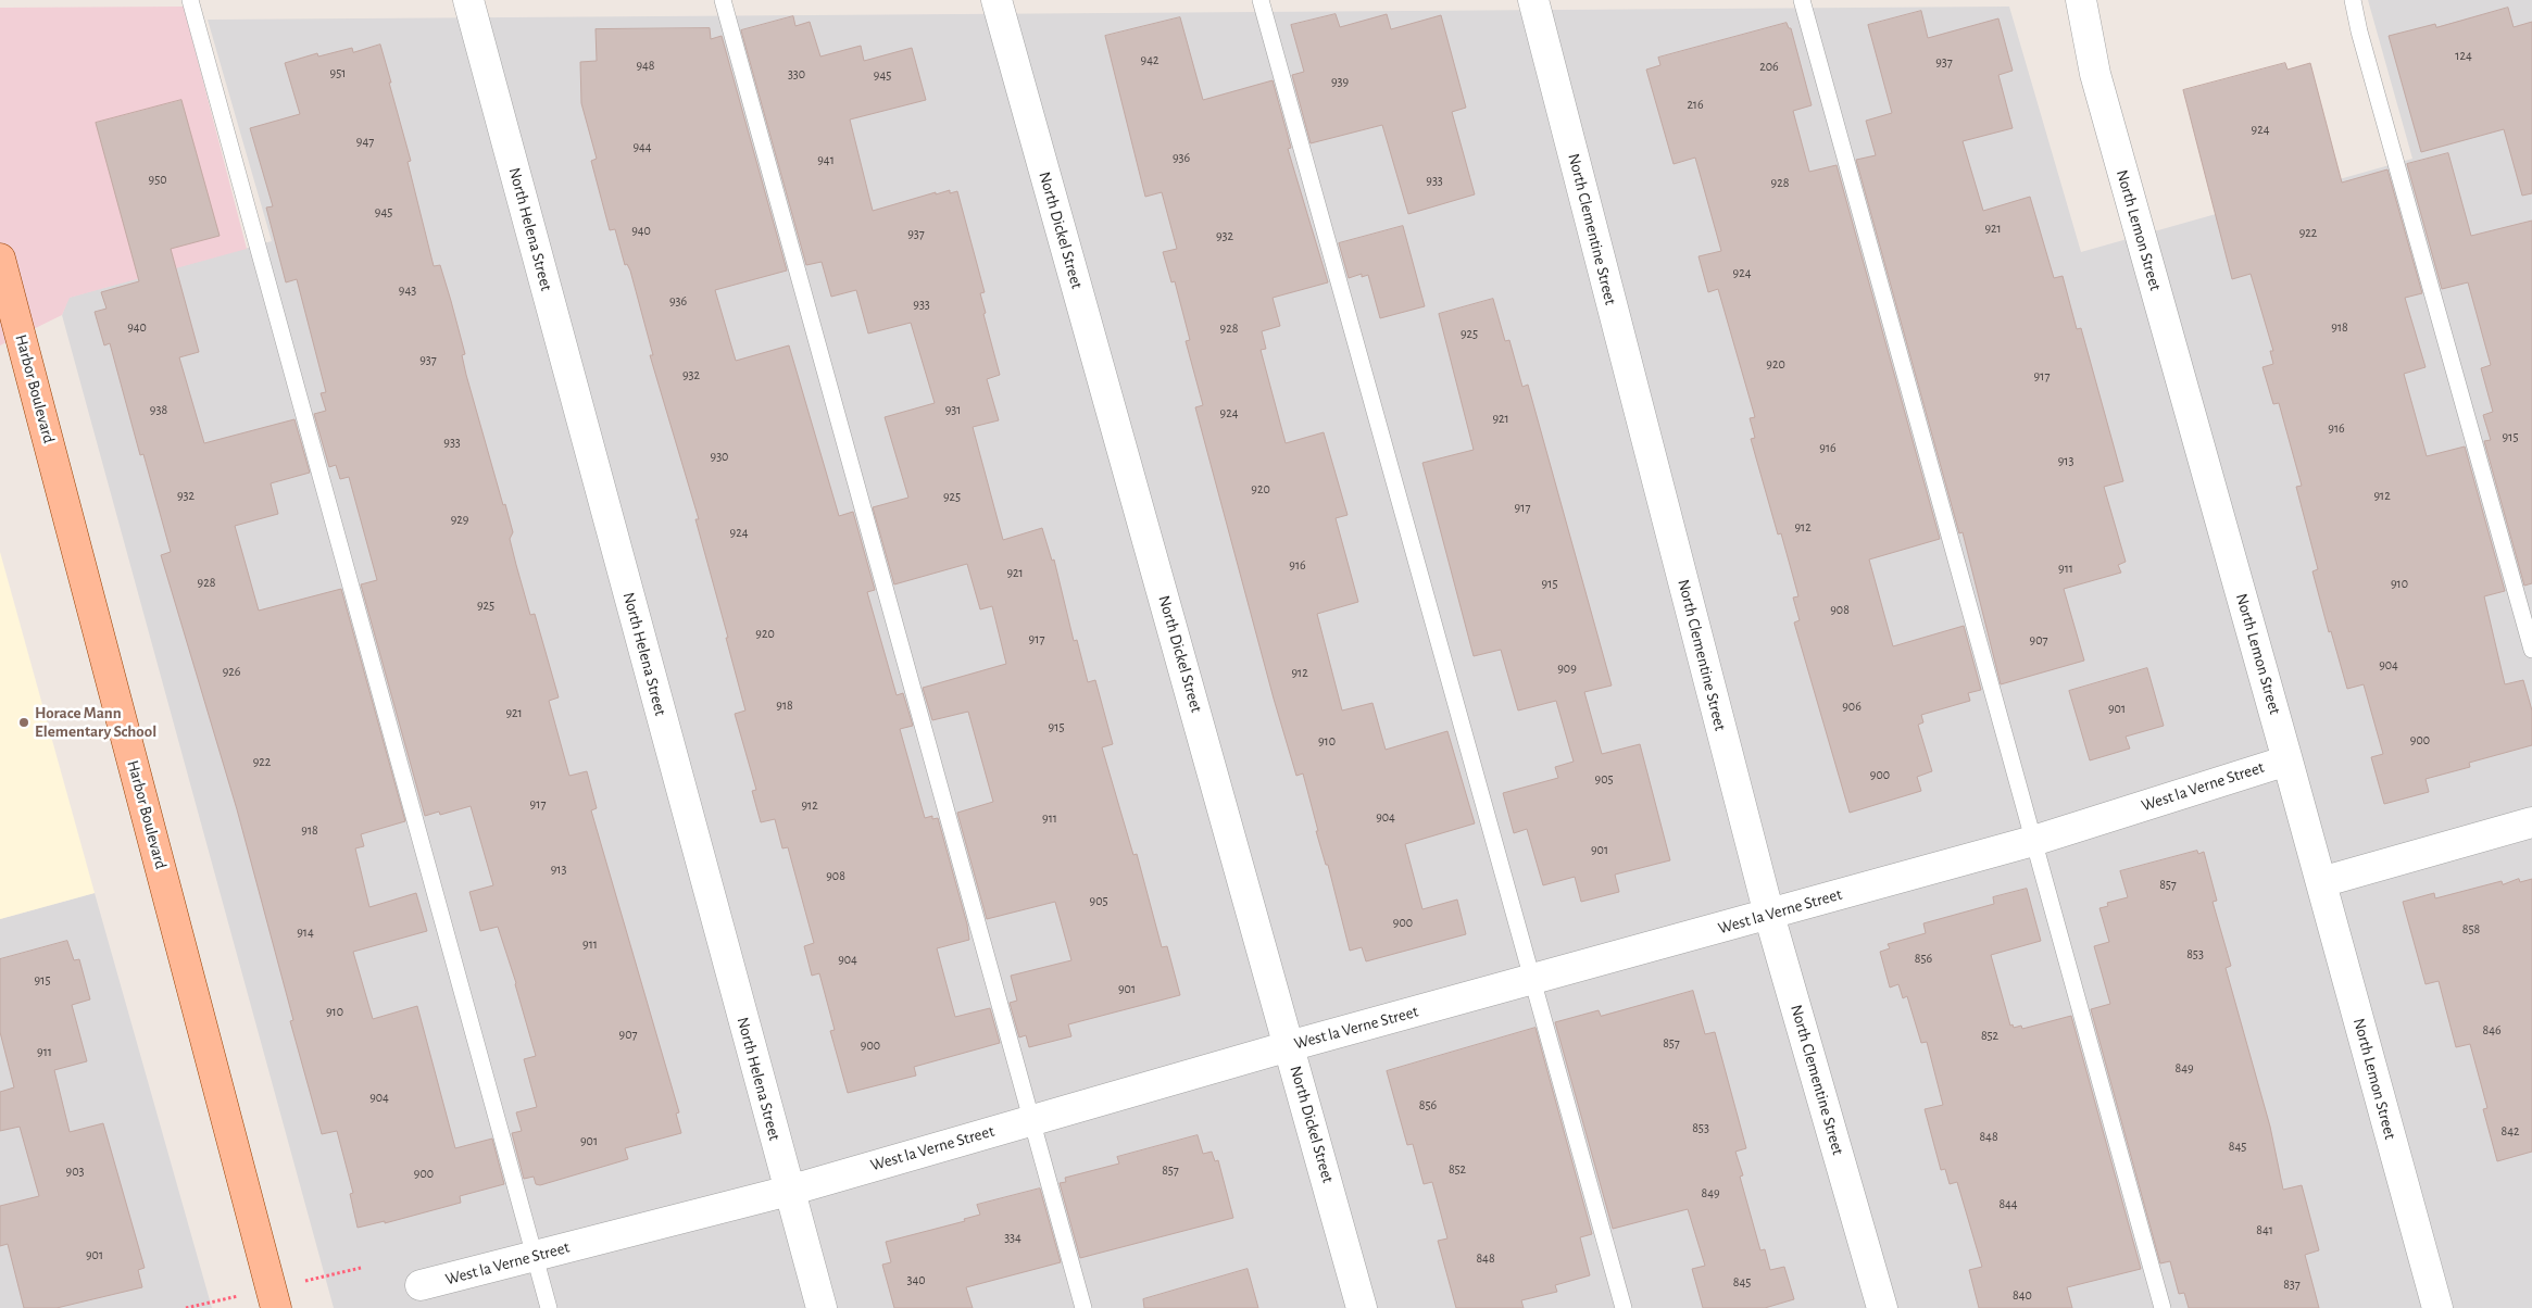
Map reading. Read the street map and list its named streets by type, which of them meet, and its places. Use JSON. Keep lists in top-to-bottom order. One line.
{"streets":{"main road":["Harbor Boulevard"],"street":["North Helena Street","North Clementine Street","North Dickel Street","North Lemon Street","West la Verne Street"]},"crossings":[["North Helena Street","West la Verne Street"],["North Clementine Street","West la Verne Street"],["North Dickel Street","West la Verne Street"],["North Lemon Street","West la Verne Street"]],"places":["Horace Mann Elementary School"],"house_numbers":["124","942","937","948","206","951","330","945","939","216","924","947","944","936","941","950","933","928","945","921","940","922","937","932","924","943","936","933","940","918","928","925","937","920","932","917","938","931","924","921","916","915","933","916","930","913","920","932","912","925","917","929","912","924","916","911","921","928","915","910","925","908","920","917","907","904","909","926","912","918","906","901","921","915","900","910","922","900","905","917","912","904","911","918","901","913","908","857","905","900","858","914","911","853","856","904","915","901","910","846","907","852","857","900","911","849","904","856","853","842","848","901","845","852","857","903","900","849","844","841","334","901","848","340","845","837","840"]}
